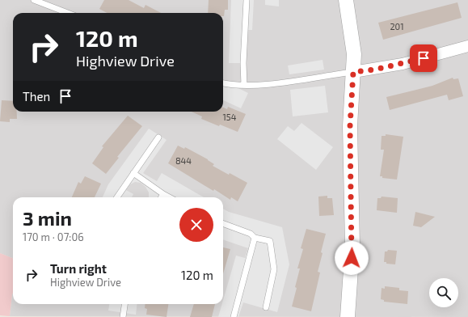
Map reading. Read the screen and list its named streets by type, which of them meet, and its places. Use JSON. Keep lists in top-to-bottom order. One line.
{"house_numbers":["201","154","844"],"page":{"turn":["120 m","Highview Drive"],"then":"Then","heading":["3 min","170 m · 07:06"],"list":[{"name":"Turn right","note":"Highview Drive","value":"120 m"}]}}
